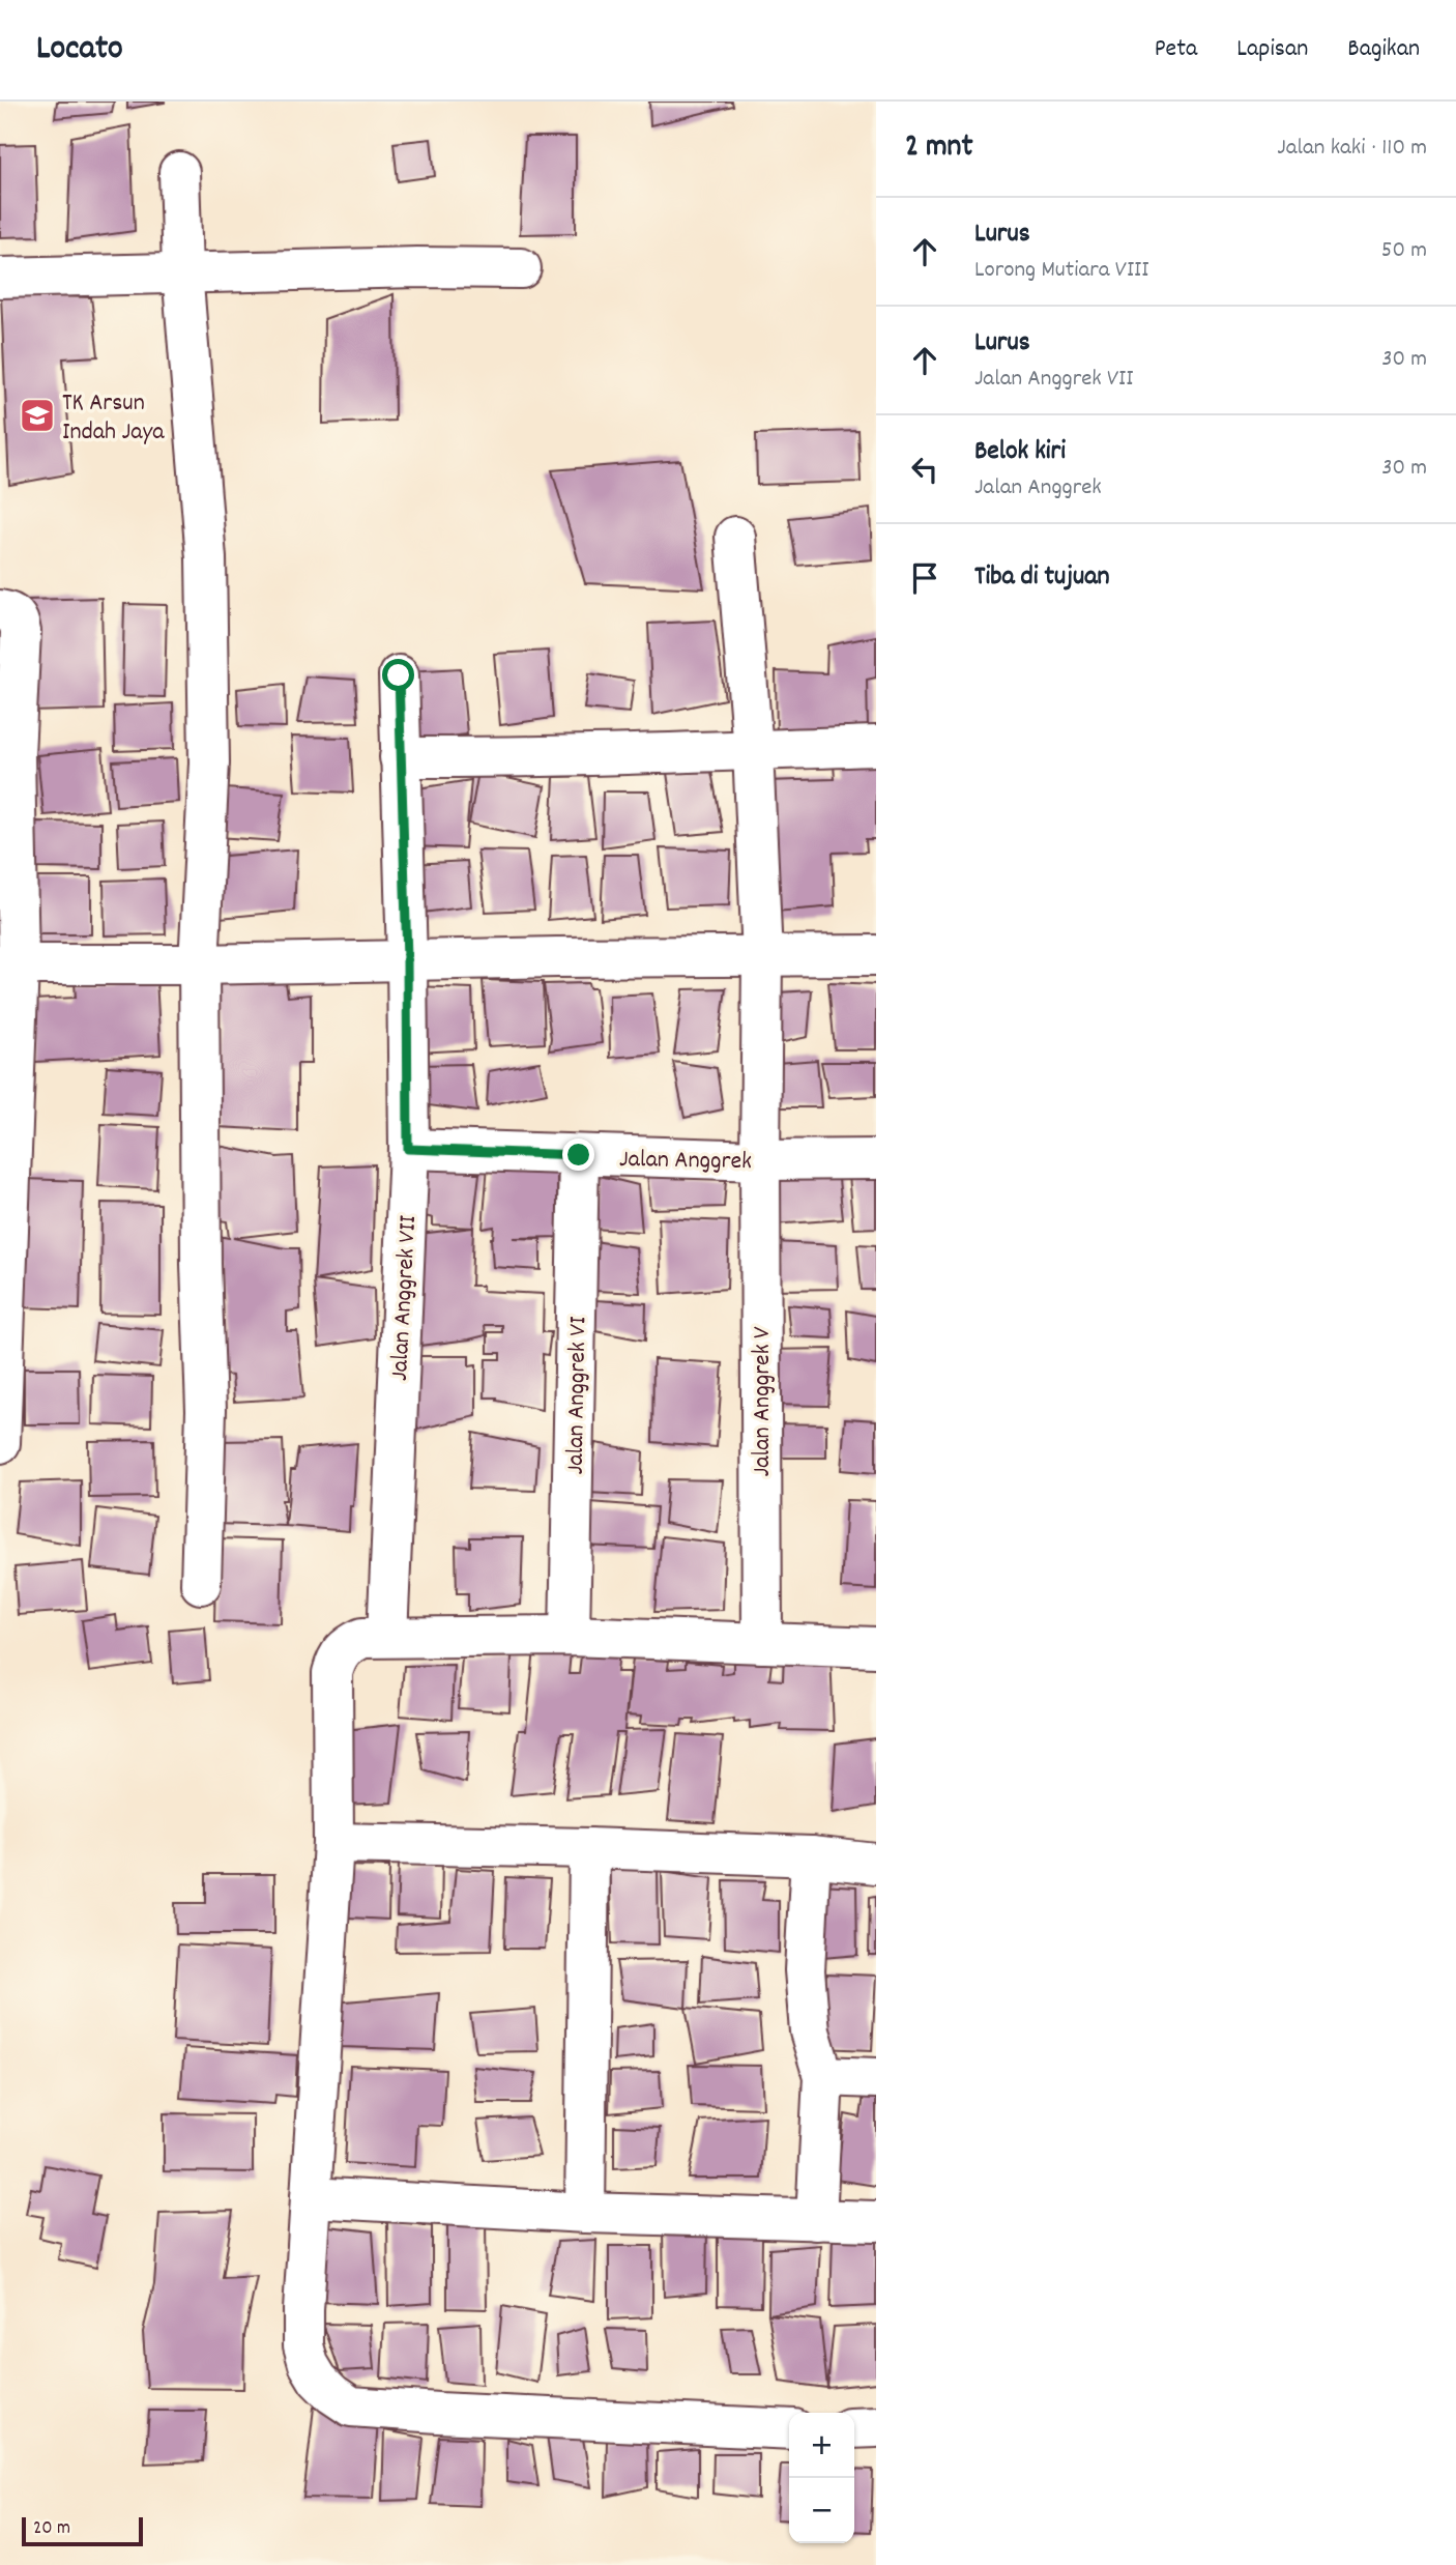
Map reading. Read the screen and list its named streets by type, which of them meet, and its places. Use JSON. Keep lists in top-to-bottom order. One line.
{"streets":{"street":["Jalan Anggrek","Jalan Anggrek VII","Jalan Anggrek VI","Jalan Anggrek V"]},"crossings":[["Jalan Anggrek","Jalan Anggrek VII"],["Jalan Anggrek","Jalan Anggrek VI"],["Jalan Anggrek","Jalan Anggrek V"]],"places":{"school or university":["TK Arsun Indah Jaya"]},"scale_bar":"20 m","page":{"header":"Locato","nav":["Peta","Lapisan","Bagikan"],"heading":["2 mnt","Jalan kaki · 110 m"],"list":[["Lurus","Lorong Mutiara VIII","50 m"],["Lurus","Jalan Anggrek VII","30 m"],["Belok kiri","Jalan Anggrek","30 m"],"Tiba di tujuan"],"map_buttons":["+","−"],"scale":"20 m"}}
